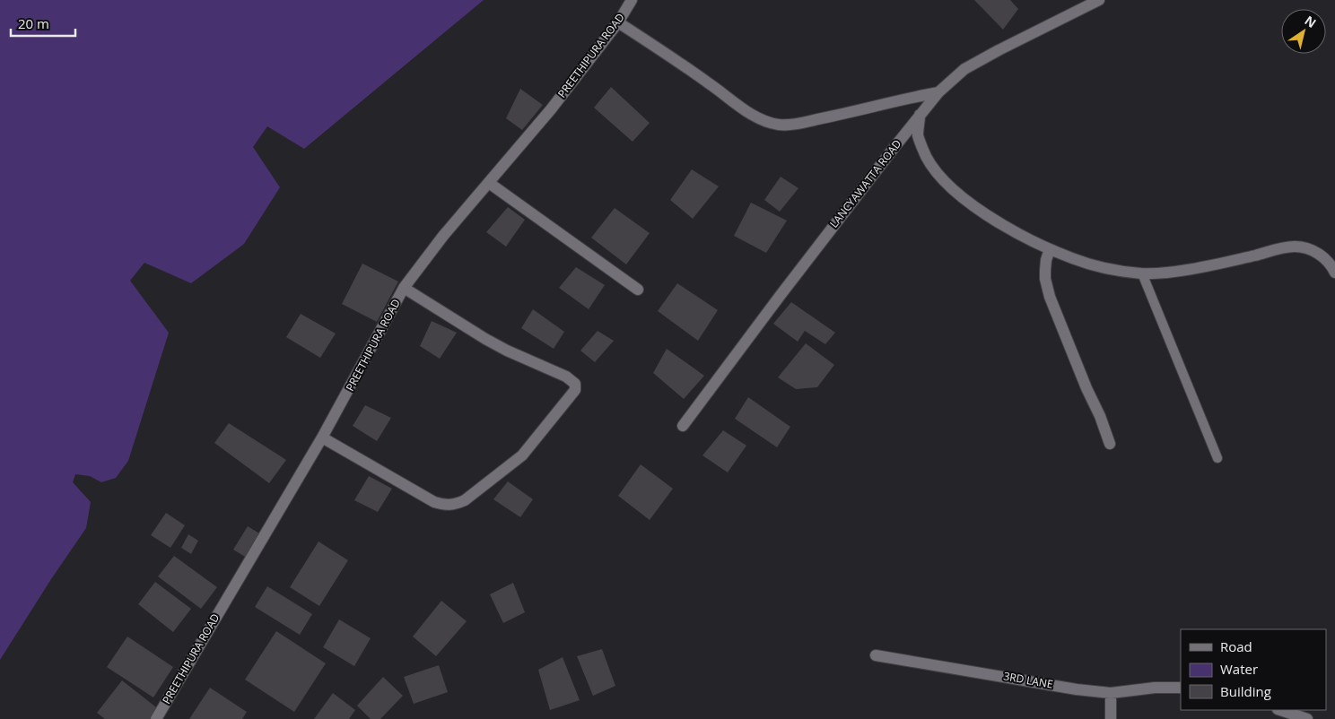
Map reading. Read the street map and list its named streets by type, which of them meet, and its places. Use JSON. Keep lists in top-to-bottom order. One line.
{"streets":{"street":["PREETHIPURA ROAD","LANCYAWATTA ROAD","3RD LANE"]},"legend":["Road","Water","Building"],"scale_bar":"20 m","north":"top right"}
